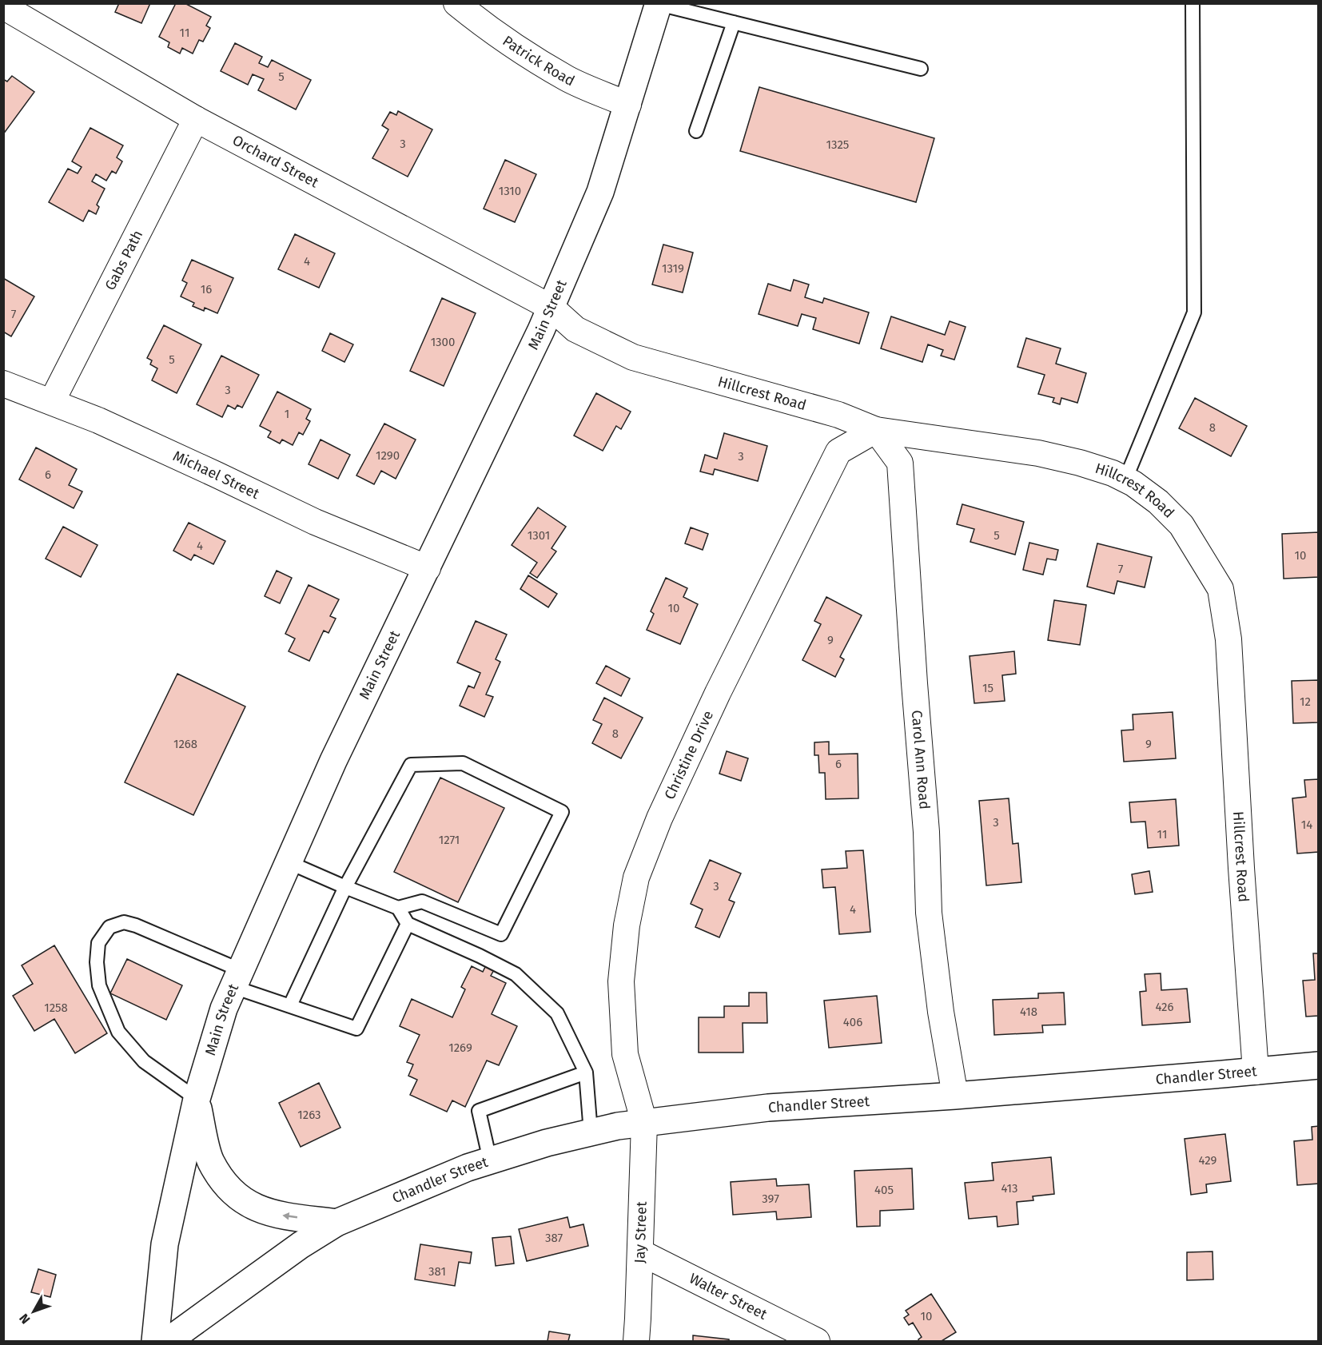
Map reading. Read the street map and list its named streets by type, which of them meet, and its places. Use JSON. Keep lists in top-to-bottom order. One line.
{"streets":{"main road":["Main Street","Chandler Street"],"street":["Patrick Road","Orchard Street","Gabs Path","Hillcrest Road","Michael Street","Christine Drive","Carol Ann Road","Jay Street","Walter Street"]},"crossings":[["Patrick Road","Main Street"],["Orchard Street","Gabs Path"],["Orchard Street","Main Street"],["Orchard Street","Hillcrest Road"],["Gabs Path","Michael Street"],["Main Street","Hillcrest Road"],["Main Street","Michael Street"],["Hillcrest Road","Christine Drive"],["Hillcrest Road","Carol Ann Road"],["Hillcrest Road","Chandler Street"],["Christine Drive","Carol Ann Road"],["Christine Drive","Chandler Street"],["Christine Drive","Jay Street"],["Carol Ann Road","Chandler Street"],["Chandler Street","Jay Street"],["Jay Street","Walter Street"]],"house_numbers":["11","5","3","1325","1310","4","1319","16","7","1300","5","3","1","8","1290","3","6","1301","5","4","10","7","10","9","15","12","8","1268","9","6","3","14","11","1271","3","4","426","1258","418","406","1269","1263","429","413","405","397","387","381","10"],"north":"bottom left"}
